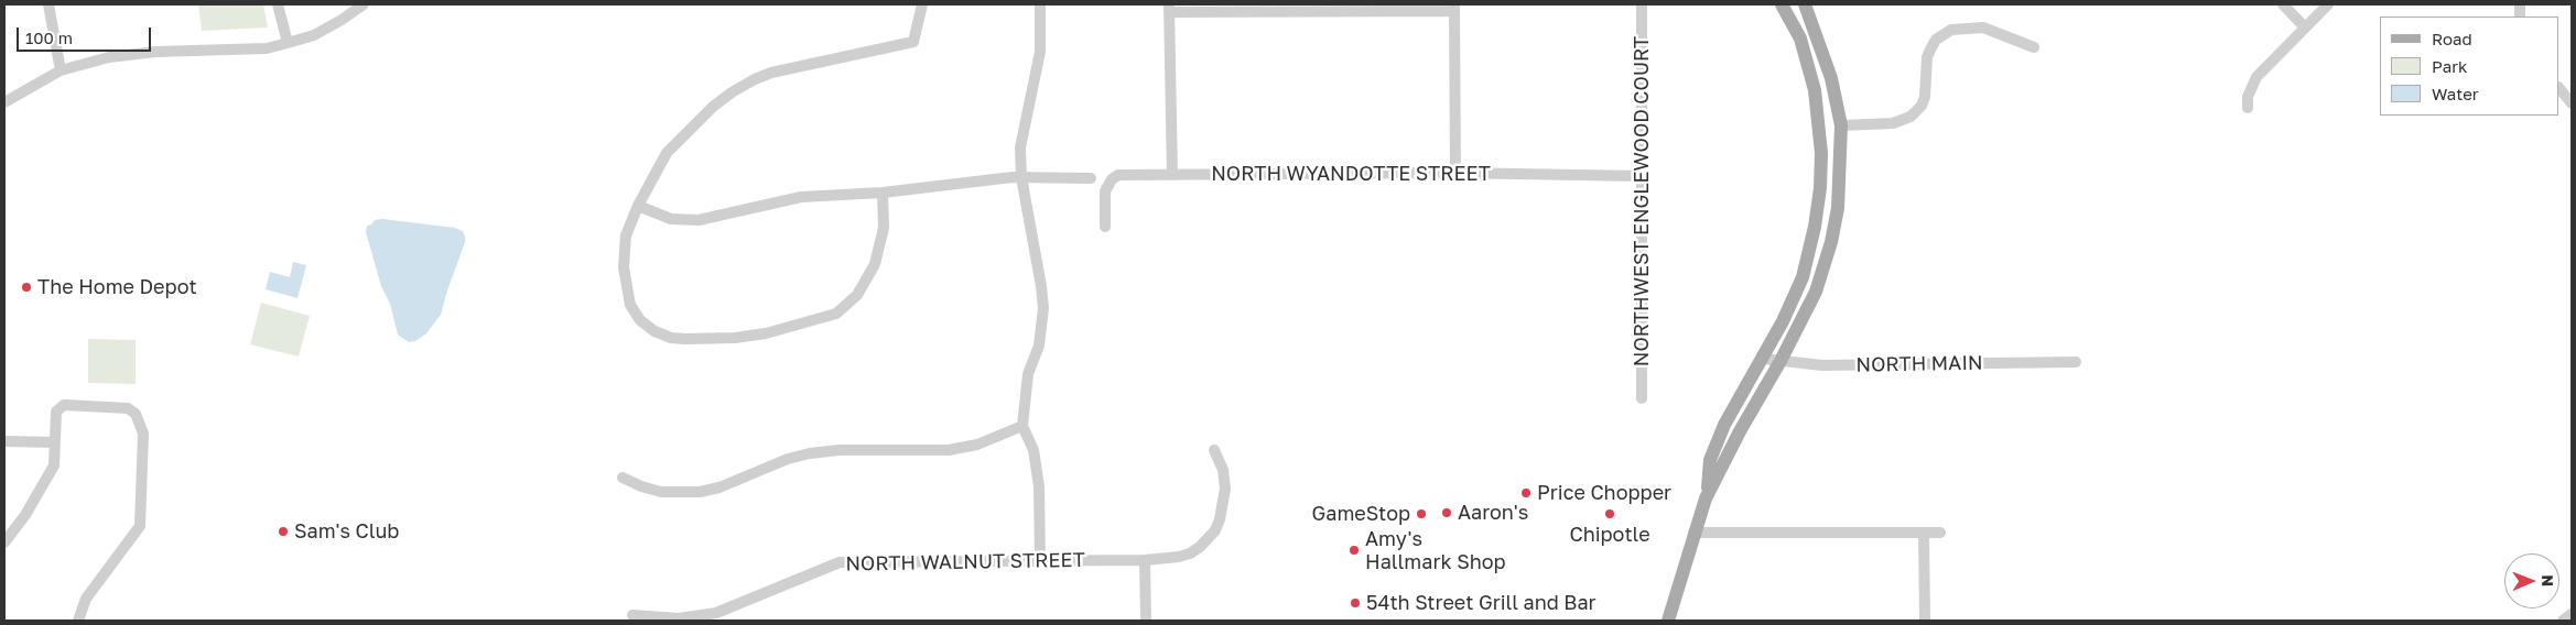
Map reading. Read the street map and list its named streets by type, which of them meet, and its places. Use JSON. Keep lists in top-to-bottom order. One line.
{"streets":{"street":["NORTH WYANDOTTE STREET","NORTHWEST ENGLEWOOD COURT","NORTH MAIN","NORTH WALNUT STREET"]},"crossings":[["NORTH WYANDOTTE STREET","NORTHWEST ENGLEWOOD COURT"]],"places":["The Home Depot","Price Chopper","Aaron's","GameStop","Chipotle","Sam's Club","Amy's Hallmark Shop","54th Street Grill and Bar"],"legend":["Road","Park","Water"],"scale_bar":"100 m","north":"right"}
